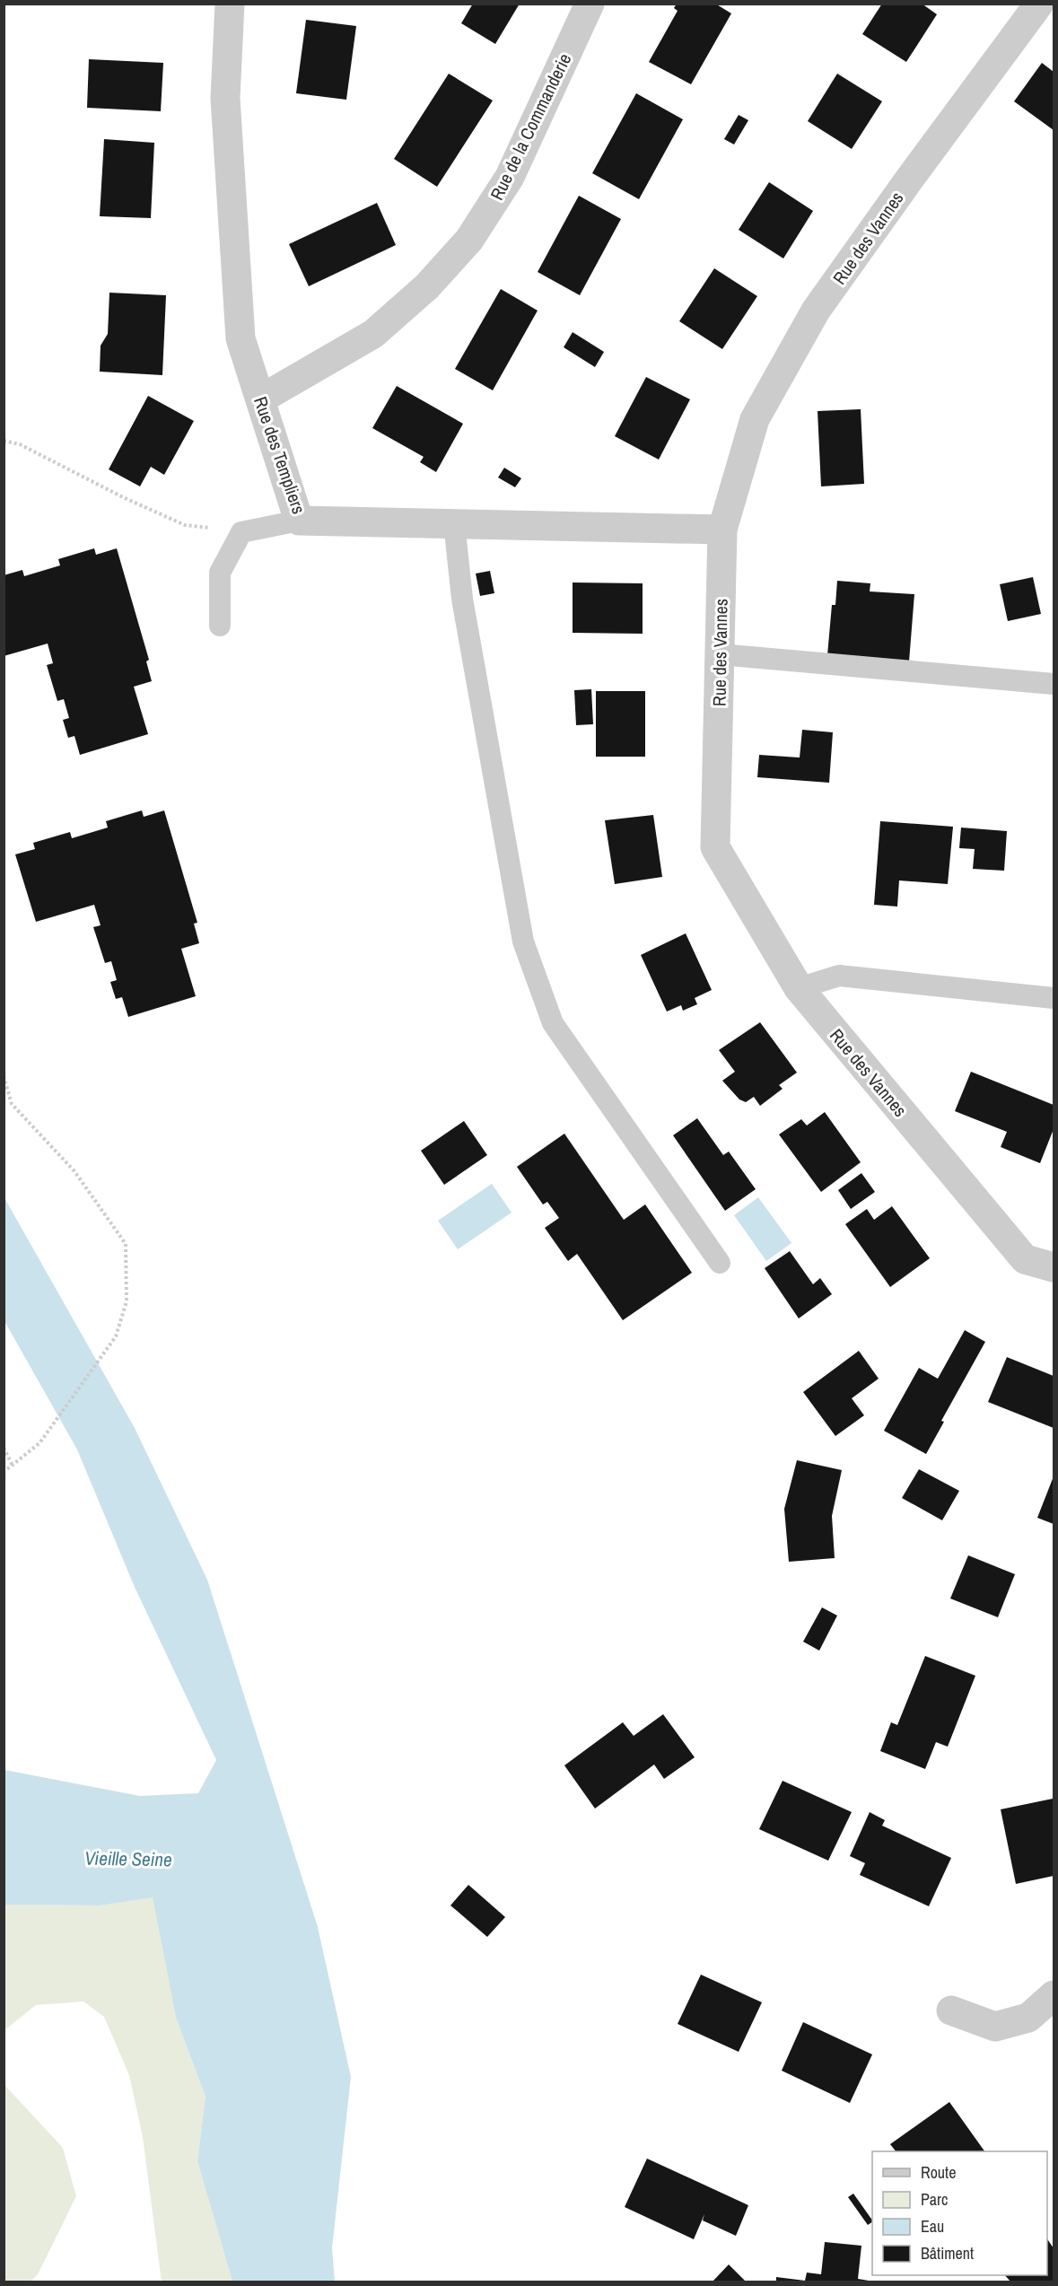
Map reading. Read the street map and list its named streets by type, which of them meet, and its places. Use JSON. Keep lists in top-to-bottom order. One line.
{"streets":{"street":["Rue de la Commanderie","Rue des Vannes","Rue des Templiers"]},"crossings":[["Rue de la Commanderie","Rue des Templiers"],["Rue des Vannes","Rue des Templiers"]],"water":["Vieille Seine"],"legend":["Route","Parc","Eau","Bâtiment"]}
